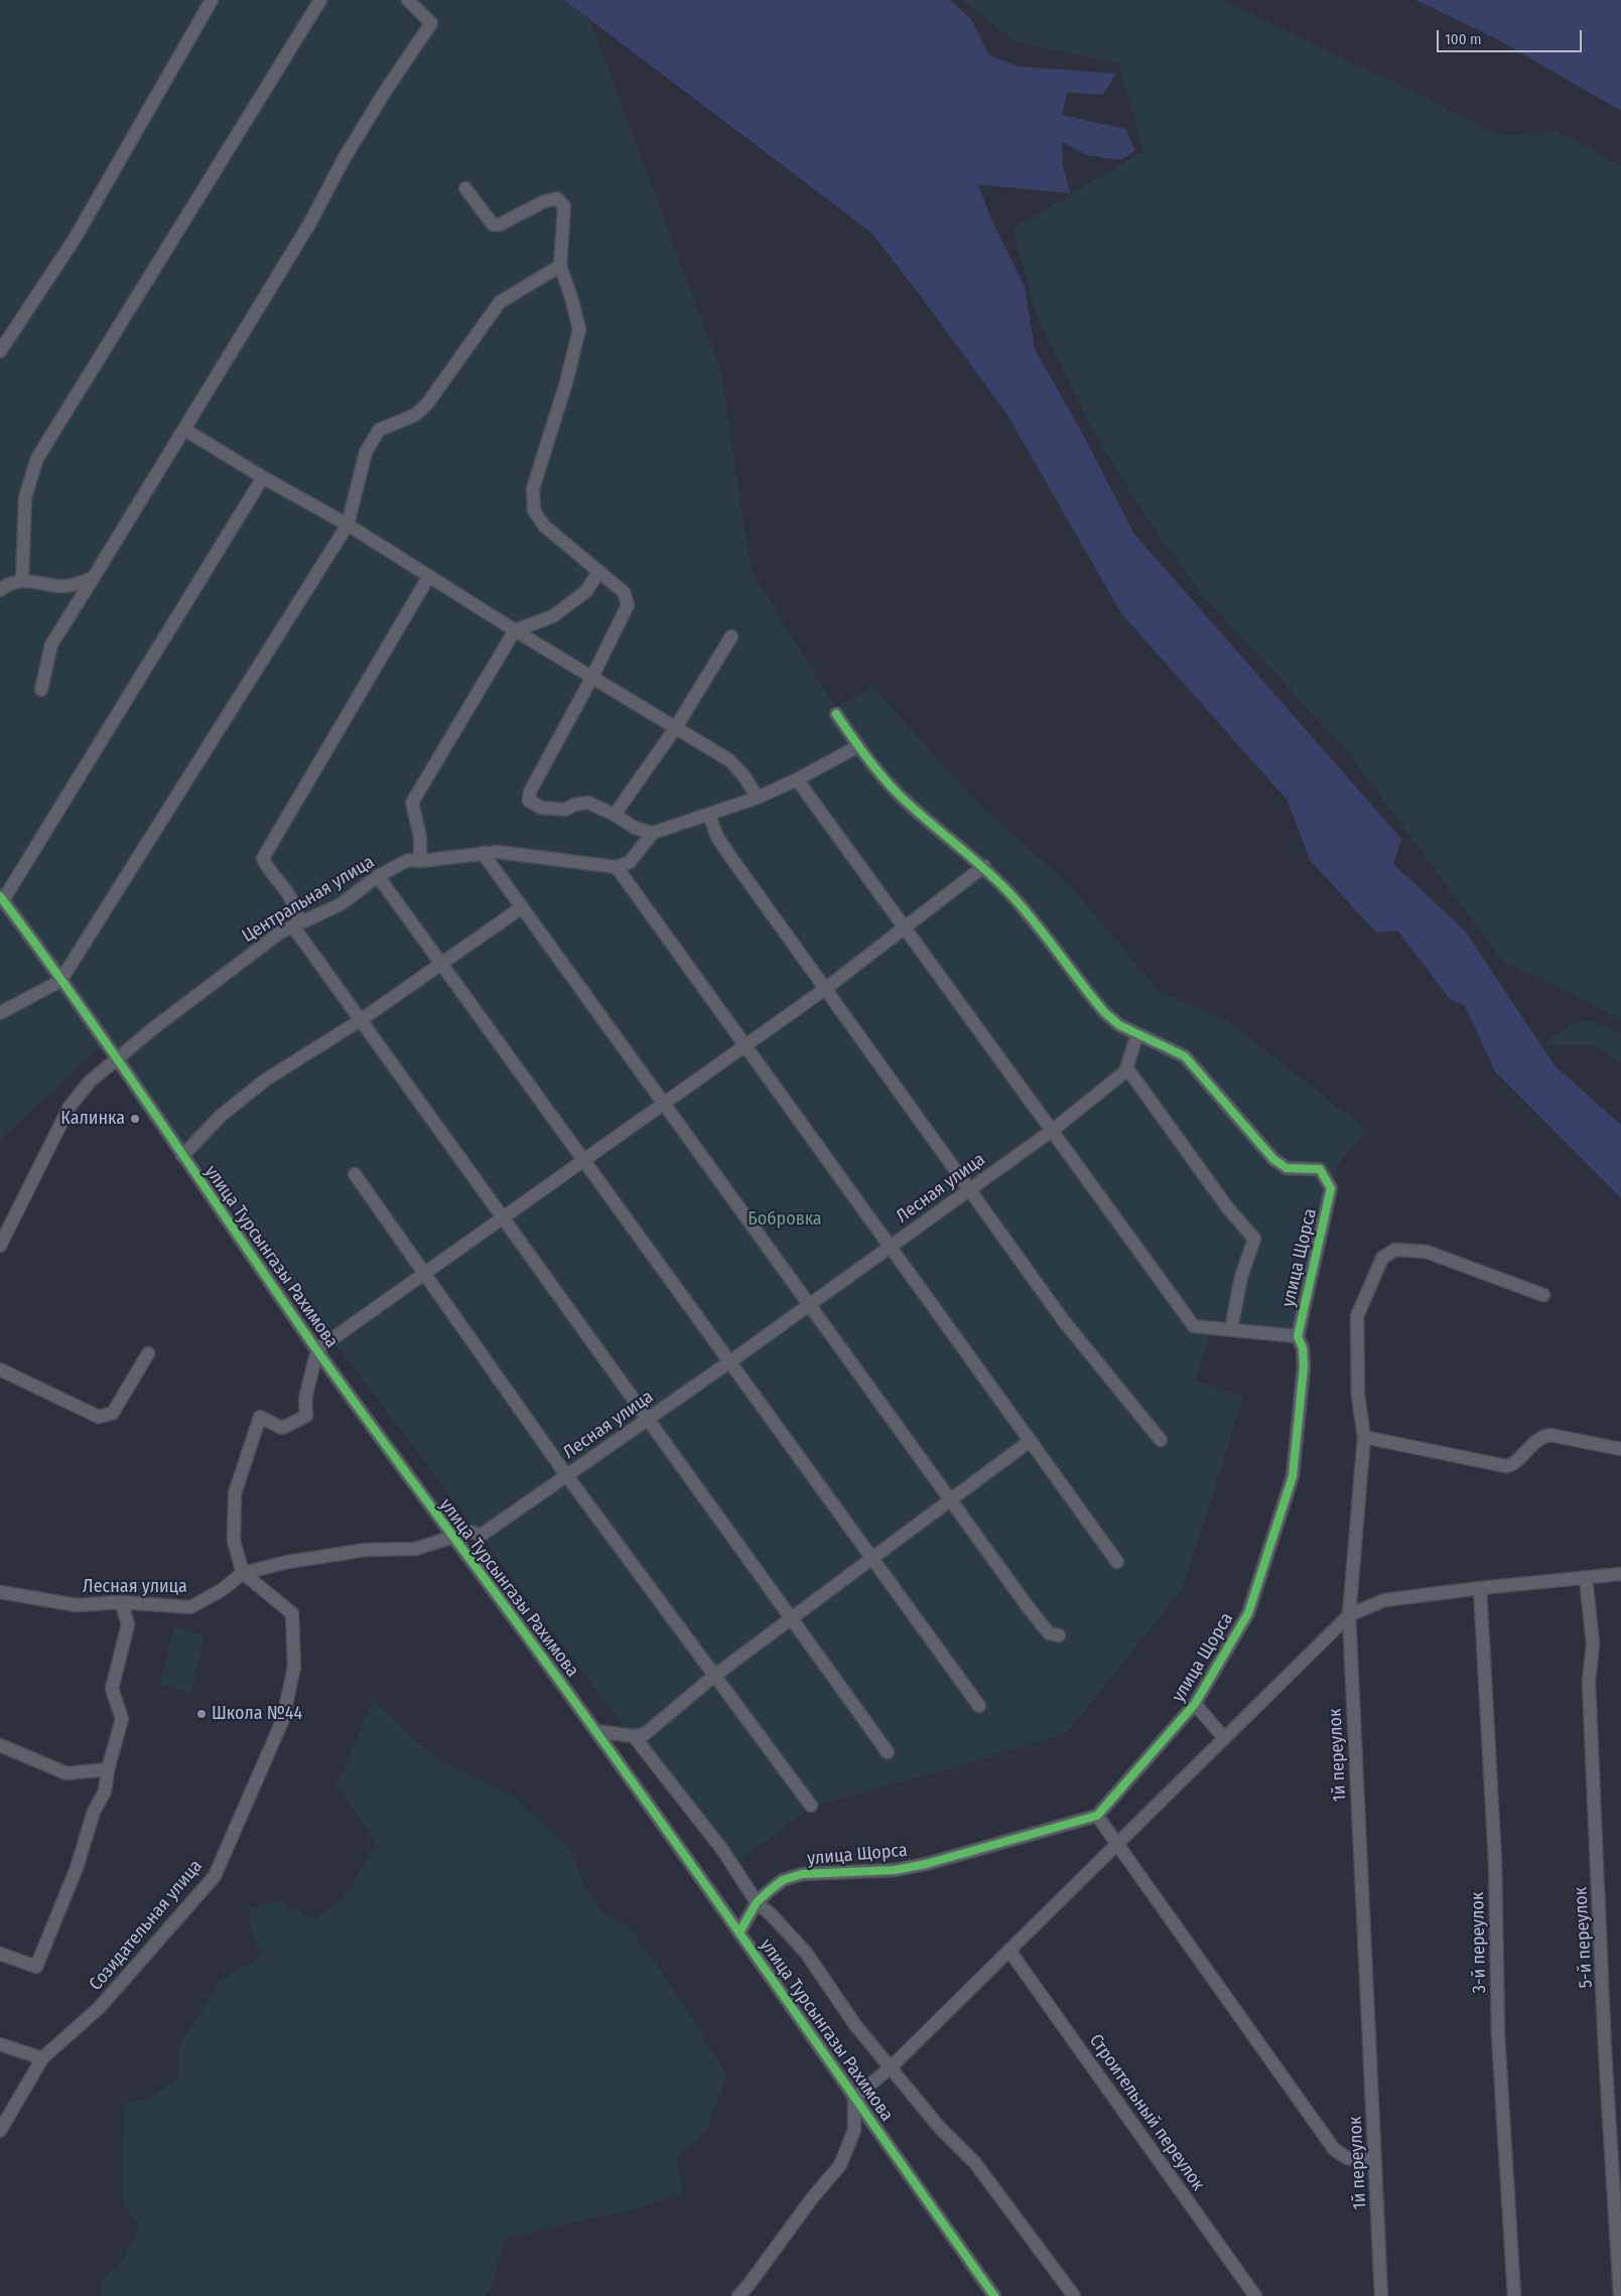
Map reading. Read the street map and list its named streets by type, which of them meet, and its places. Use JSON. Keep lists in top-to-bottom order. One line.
{"streets":{"street":["Центральная улица","Лесная улица","улица Турсынгазы Рахимова","улица Щорса","1й переулок","Созидательная улица","5-й переулок","3-й переулок","Строительный переулок"]},"crossings":[["Центральная улица","улица Турсынгазы Рахимова"],["Лесная улица","улица Турсынгазы Рахимова"],["Лесная улица","Созидательная улица"],["улица Турсынгазы Рахимова","улица Щорса"]],"parks":["Бобровка"],"places":["Калинка","Школа №44"],"scale_bar":"100 m"}
